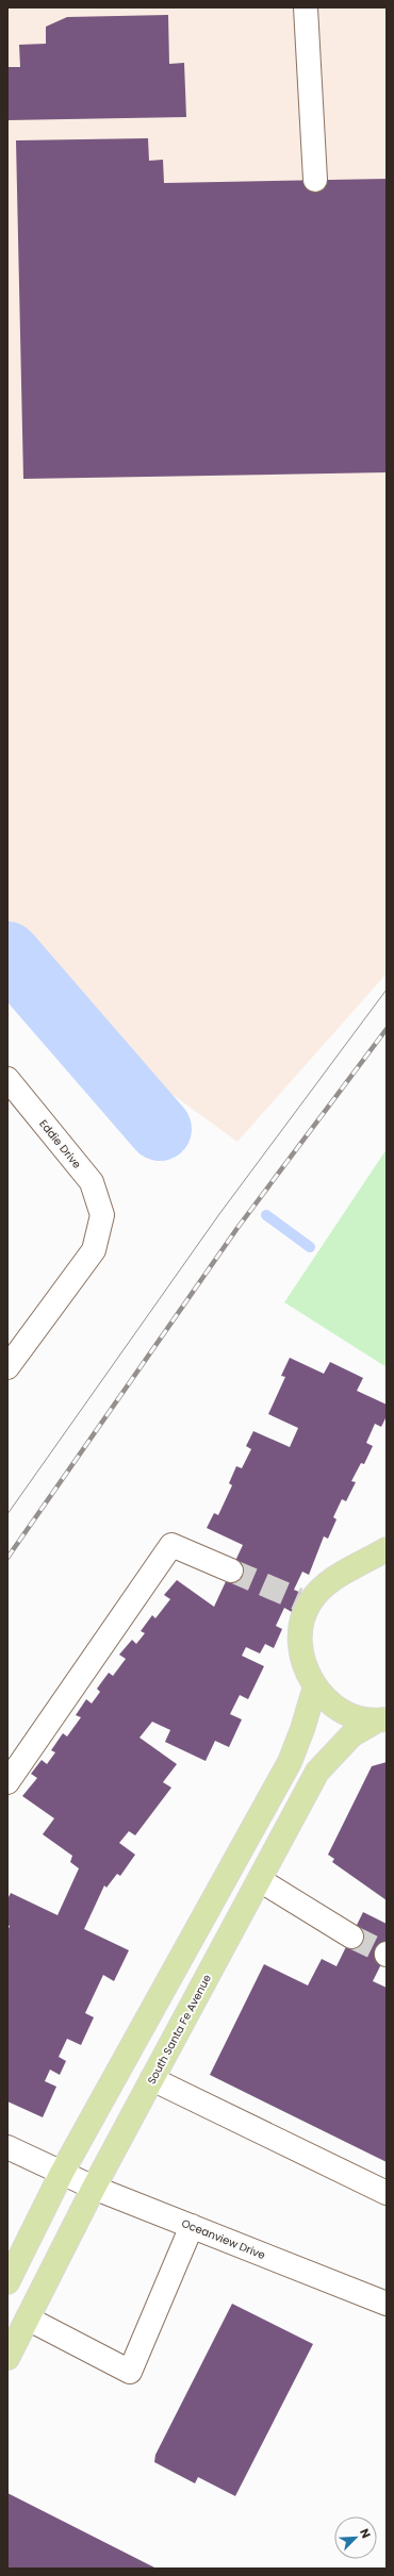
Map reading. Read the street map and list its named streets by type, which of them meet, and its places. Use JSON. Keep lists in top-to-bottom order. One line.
{"streets":{"main road":["South Santa Fe Avenue"],"street":["Eddie Drive","Oceanview Drive"]},"crossings":[["South Santa Fe Avenue","Oceanview Drive"]],"north":"top right"}
